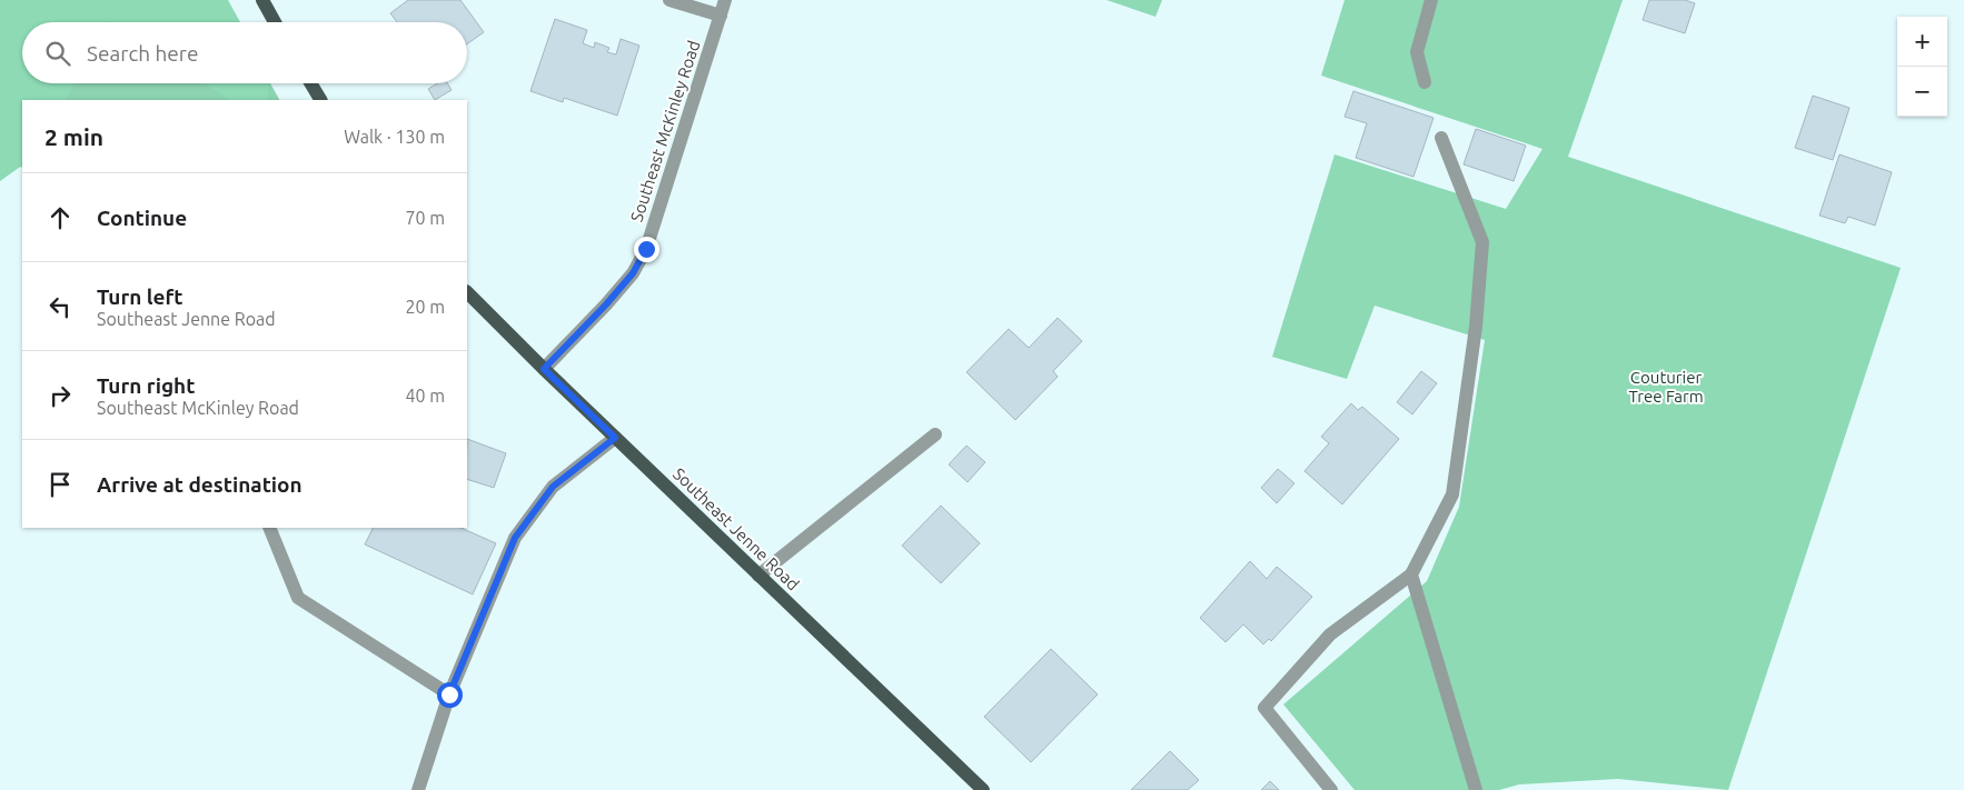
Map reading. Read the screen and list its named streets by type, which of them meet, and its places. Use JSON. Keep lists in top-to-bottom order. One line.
{"streets":{"main road":["Southeast Jenne Road"],"street":["Southeast McKinley Road"]},"crossings":[["Southeast McKinley Road","Southeast Jenne Road"]],"parks":["Couturier Tree Farm"],"page":{"map_buttons":["+","−"],"search":"Search here","heading":["2 min","Walk · 130 m"],"list":[["Continue","70 m"],["Turn left","Southeast Jenne Road","20 m"],["Turn right","Southeast McKinley Road","40 m"],"Arrive at destination"]}}
